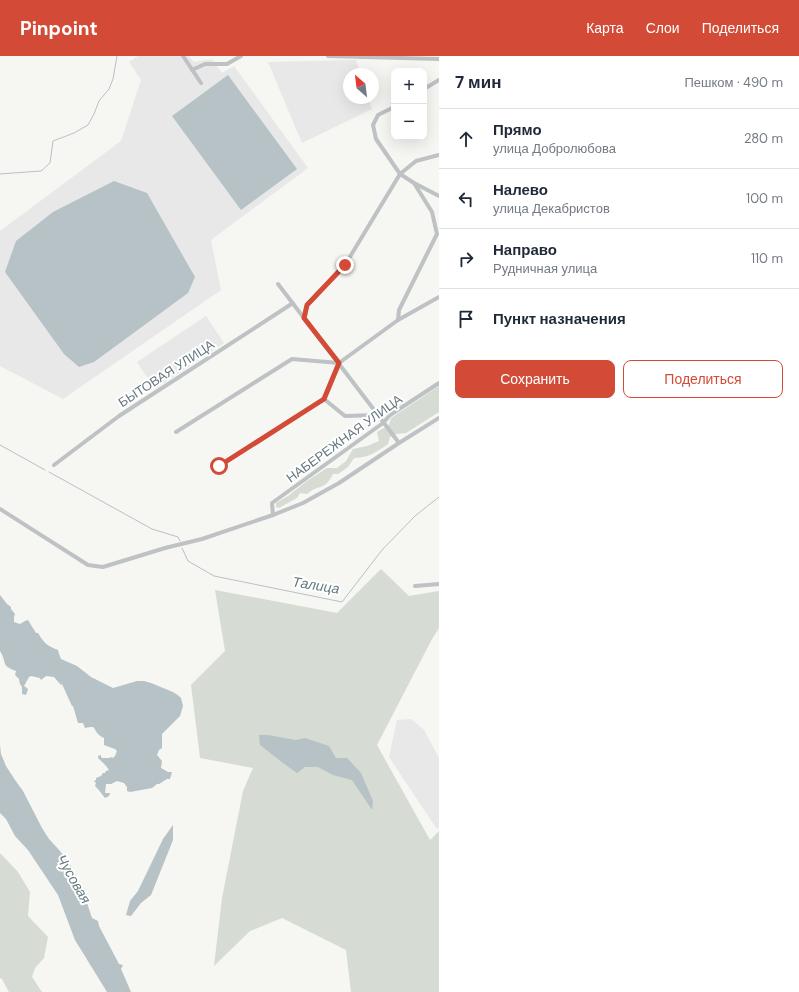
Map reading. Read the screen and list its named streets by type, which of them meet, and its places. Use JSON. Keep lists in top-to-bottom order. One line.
{"streets":{"street":["БЫТОВАЯ УЛИЦА","НАБЕРЕЖНАЯ УЛИЦА"]},"water":["Талица","Чусовая"],"north":"top left","page":{"header":"Pinpoint","nav":["Карта","Слои","Поделиться"],"heading":["7 мин","Пешком · 490 m"],"map_buttons":["+","−"],"list":[["Прямо","улица Добролюбова","280 m"],["Налево","улица Декабристов","100 m"],["Направо","Рудничная улица","110 m"],"Пункт назначения"],"buttons":["Сохранить","Поделиться"]}}
